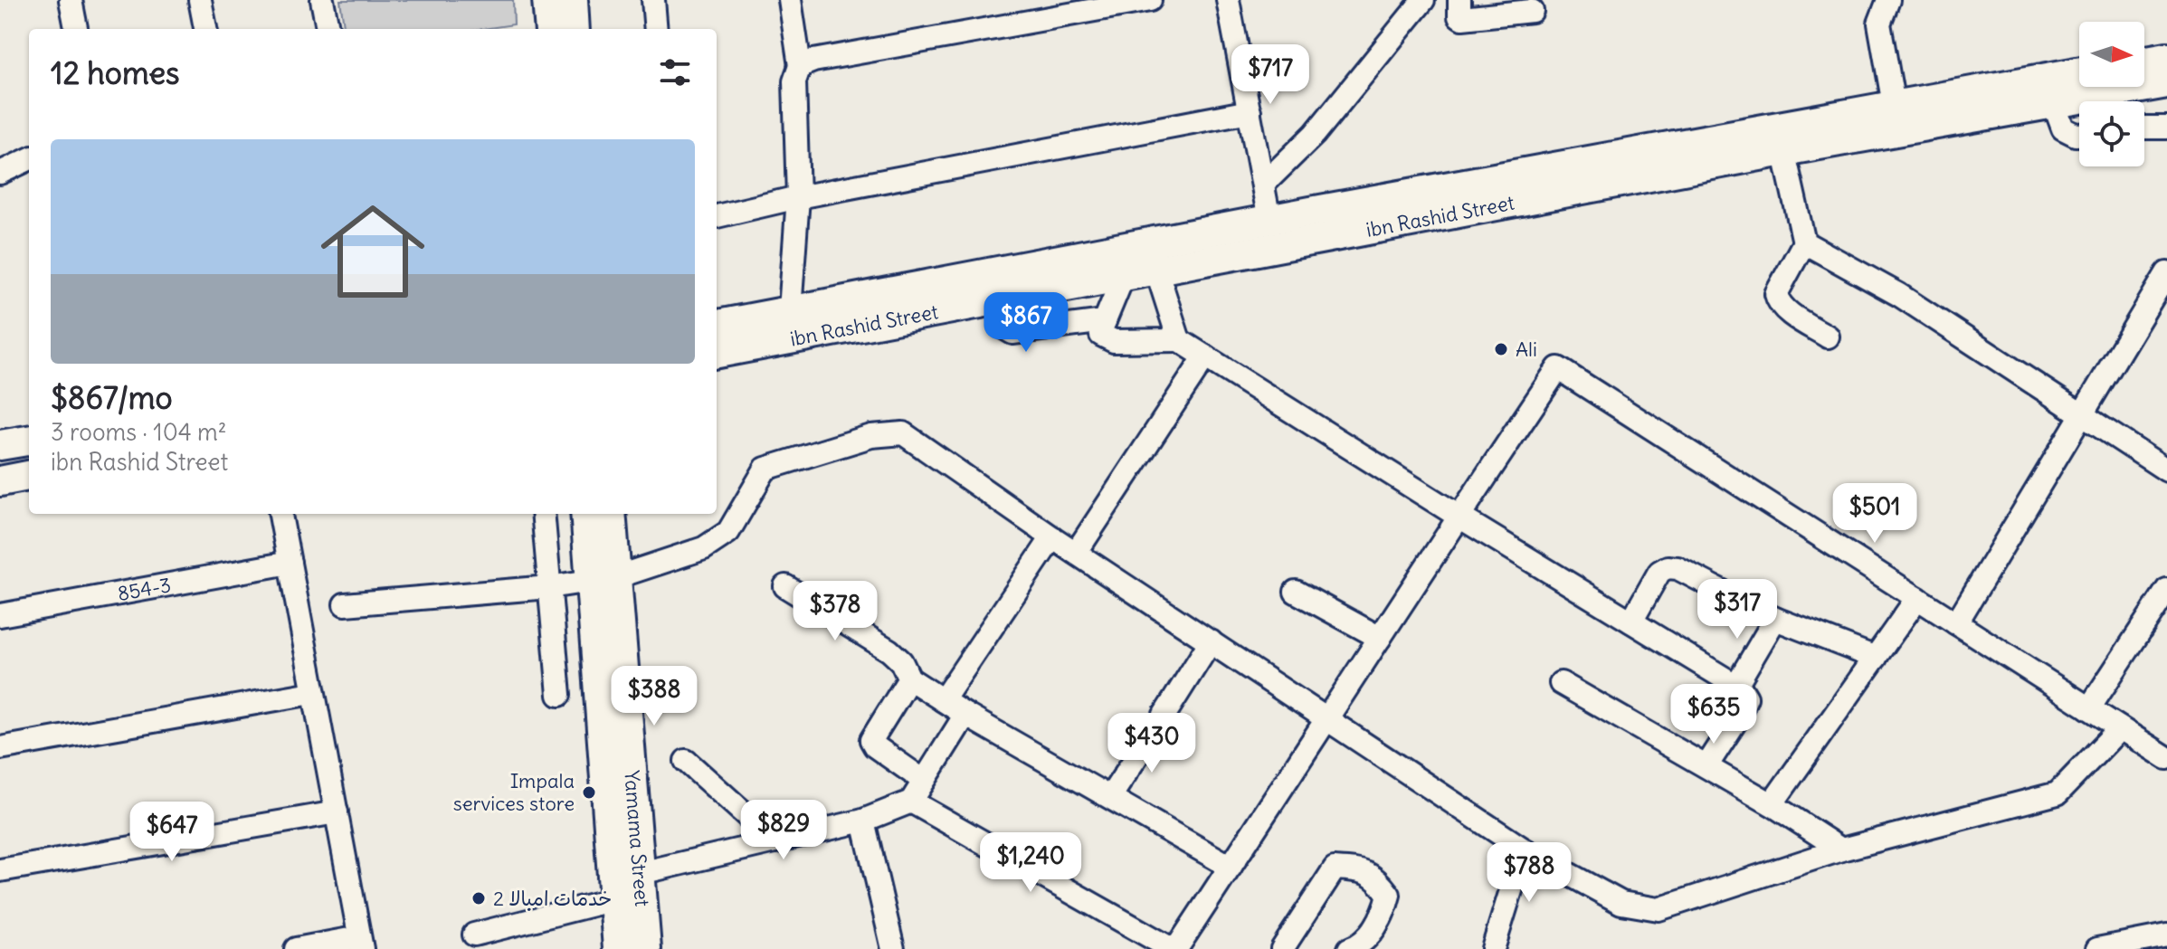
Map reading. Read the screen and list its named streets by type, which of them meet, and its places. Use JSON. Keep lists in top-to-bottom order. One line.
{"streets":{"main road":["ibn Rashid Street","Yamama Street"],"street":["854-3"]},"places":["Ali","Impala services store","خدمات امبالا 2"],"north":"right","page":{"heading":"12 homes","price":["$717","$867","$501","$317","$378","$388","$635","$430","$829","$647","$1,240","$788"],"list":[{"name":"$867/mo","note":"3 rooms · 104 m² · ibn Rashid Street"}]}}
